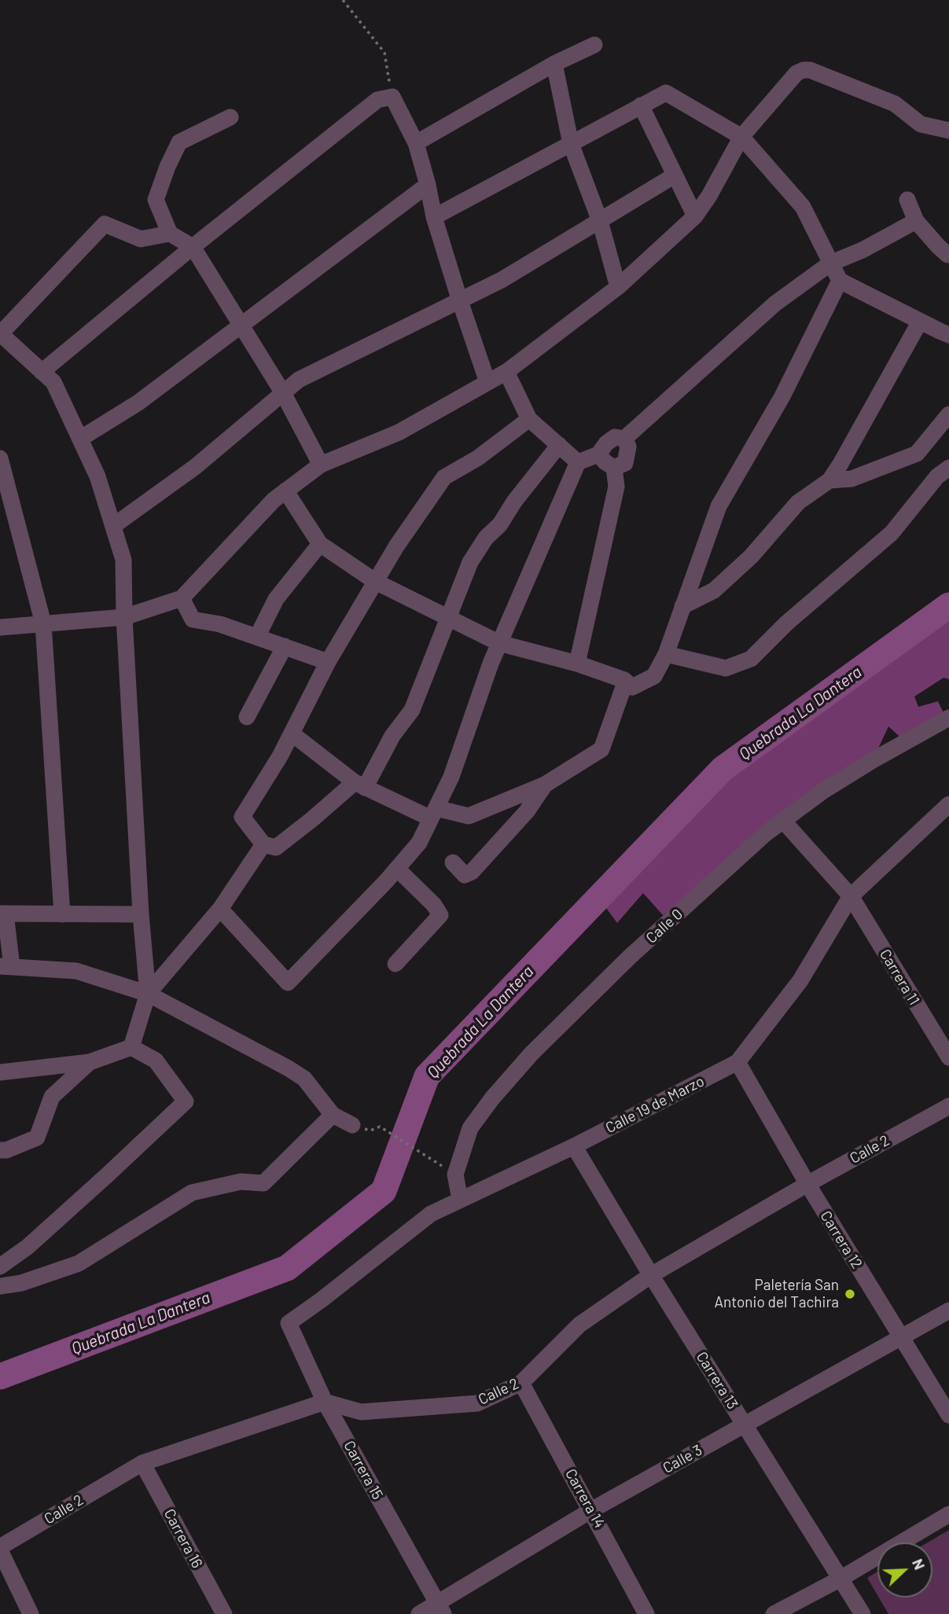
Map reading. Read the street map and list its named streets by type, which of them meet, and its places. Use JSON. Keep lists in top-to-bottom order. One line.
{"streets":{"street":["Calle 0","Carrera 11","Calle 19 de Marzo","Calle 2","Carrera 12","Carrera 13","Calle 3","Carrera 15","Carrera 14","Carrera 16"]},"crossings":[["Calle 0","Carrera 11"],["Calle 0","Calle 19 de Marzo"],["Carrera 11","Calle 19 de Marzo"],["Calle 19 de Marzo","Carrera 12"],["Calle 19 de Marzo","Carrera 13"],["Calle 19 de Marzo","Carrera 15"],["Calle 2","Carrera 12"],["Calle 2","Carrera 13"],["Calle 2","Carrera 15"],["Calle 2","Carrera 14"],["Calle 2","Carrera 16"],["Carrera 12","Calle 3"],["Carrera 13","Calle 3"],["Calle 3","Carrera 15"],["Calle 3","Carrera 14"]],"water":["Quebrada La Dantera"],"places":["Paletería San Antonio del Tachira"],"north":"top right"}
